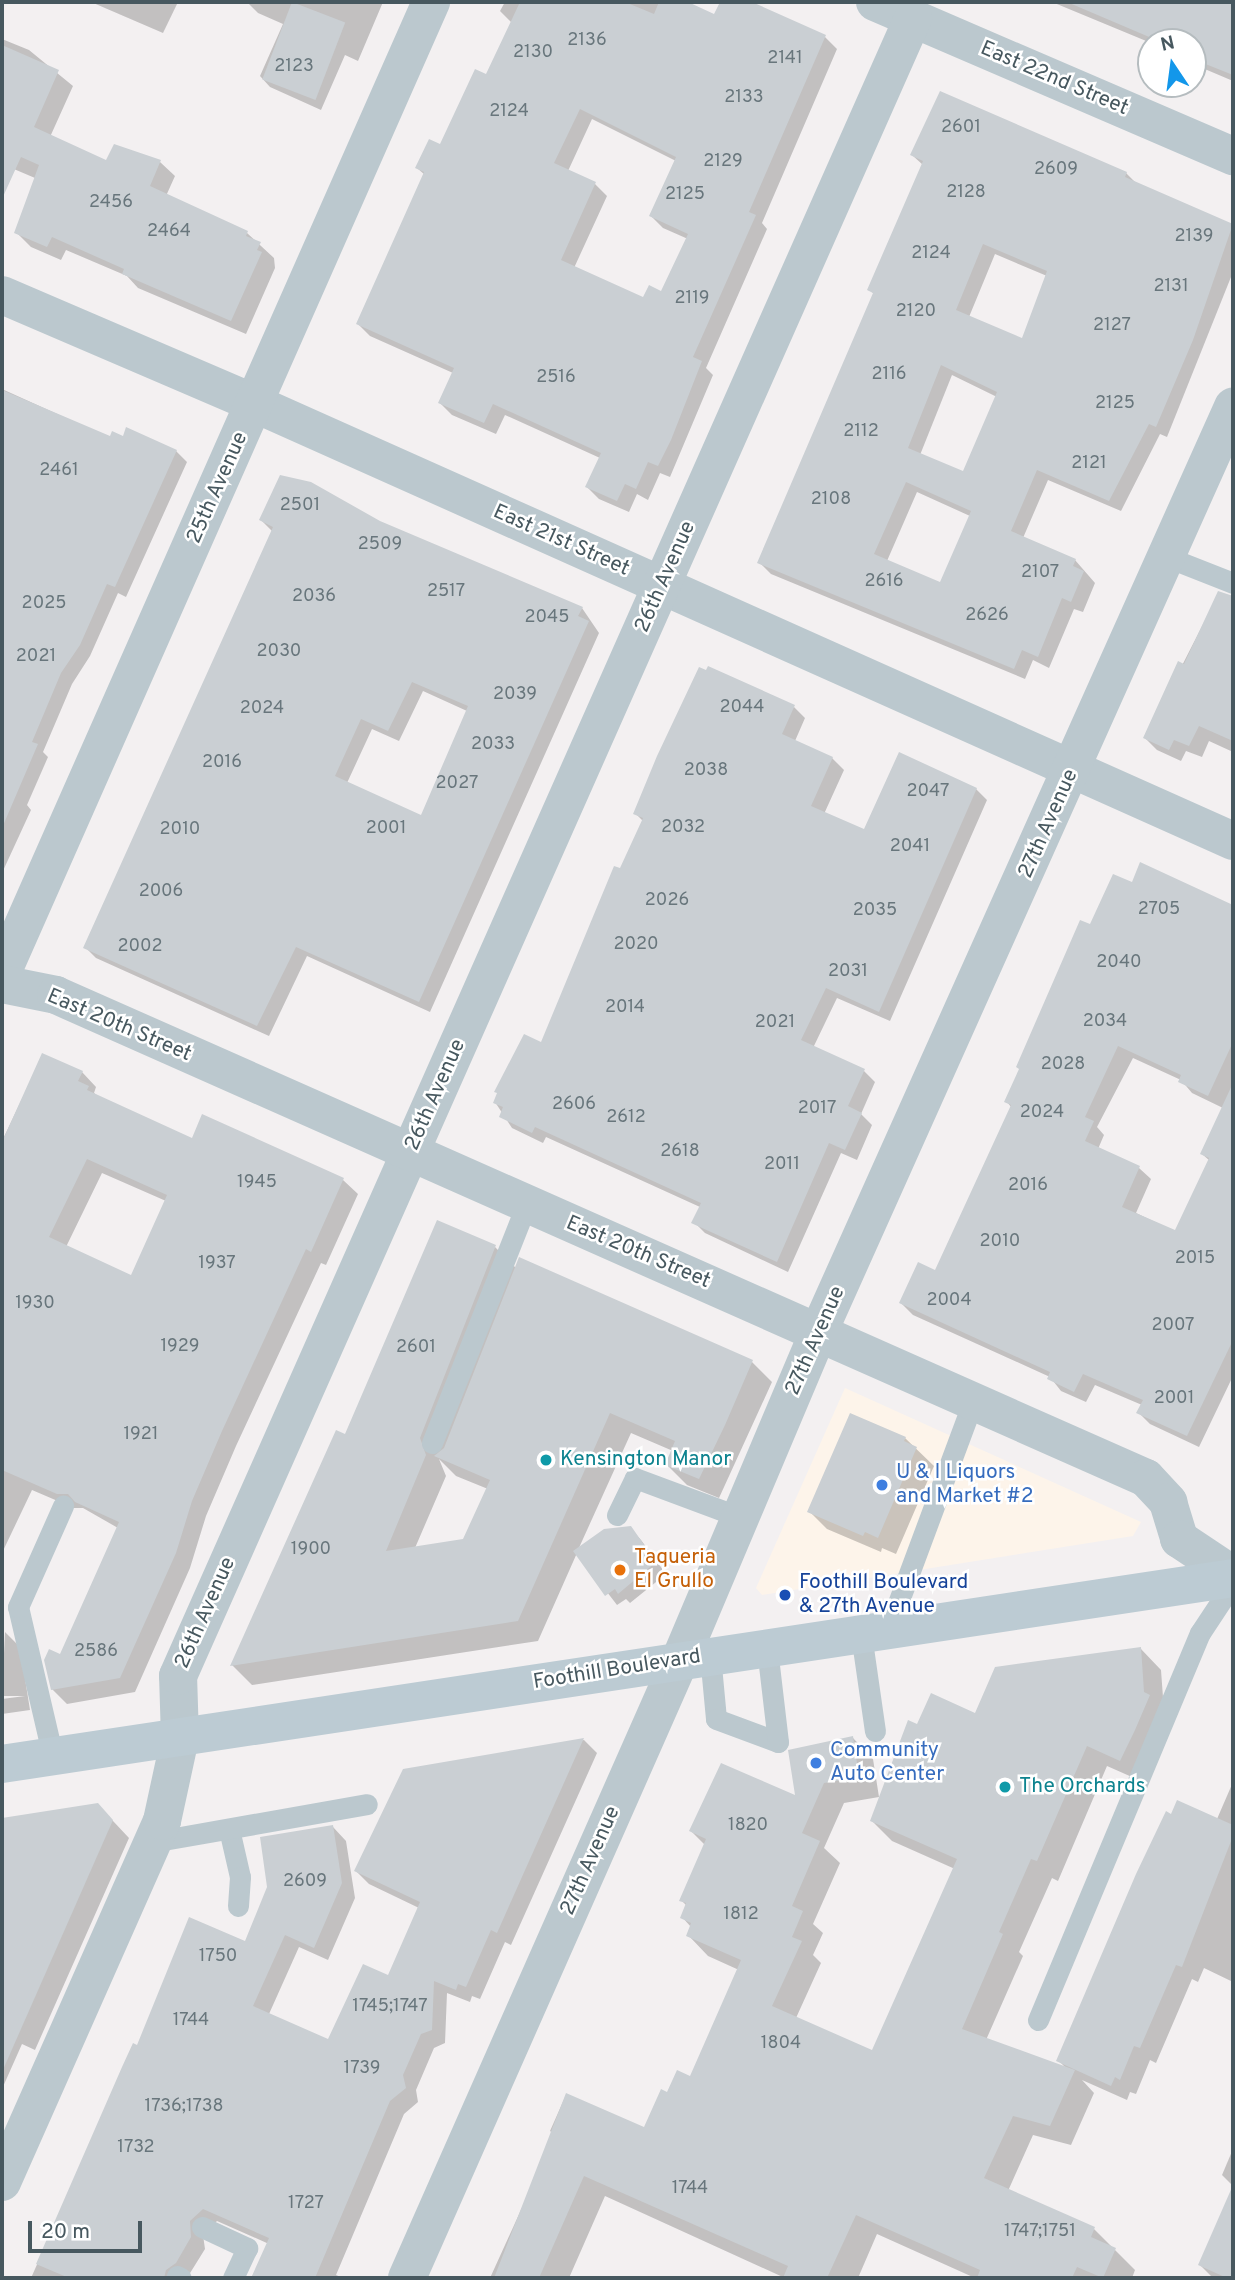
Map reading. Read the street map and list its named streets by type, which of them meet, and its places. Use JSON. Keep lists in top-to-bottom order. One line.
{"streets":{"main road":["Foothill Boulevard"],"street":["East 22nd Street","25th Avenue","East 21st Street","26th Avenue","27th Avenue","East 20th Street"]},"crossings":[["East 22nd Street","26th Avenue"],["25th Avenue","East 21st Street"],["East 21st Street","26th Avenue"],["East 21st Street","27th Avenue"],["26th Avenue","East 20th Street"],["26th Avenue","Foothill Boulevard"],["27th Avenue","East 20th Street"],["27th Avenue","Foothill Boulevard"],["East 20th Street","Foothill Boulevard"]],"places":["Kensington Manor","U & I Liquors and Market #2","Taqueria El Grullo","Foothill Boulevard & 27th Avenue","Community Auto Center","The Orchards"],"house_numbers":["2136","2130","2141","2123","2133","2124","2601","2129","2609","2128","2125","2456","2464","2139","2124","2131","2119","2120","2127","2116","2516","2125","2112","2121","2461","2108","2501","2509","2107","2616","2517","2036","2025","2626","2045","2030","2021","2039","2044","2024","2033","2016","2038","2027","2047","2032","2001","2010","2041","2006","2026","2705","2035","2020","2002","2040","2031","2014","2034","2021","2028","2606","2017","2024","2612","2618","2011","1945","2016","2010","2015","1937","2004","1930","2007","1929","2601","2001","1921","1900","2586","1820","2609","1812","1750","1745;1747","1744","1804","1739","1736;1738","1732","1744","1727","1747;1751"],"scale_bar":"20 m","north":"top"}
